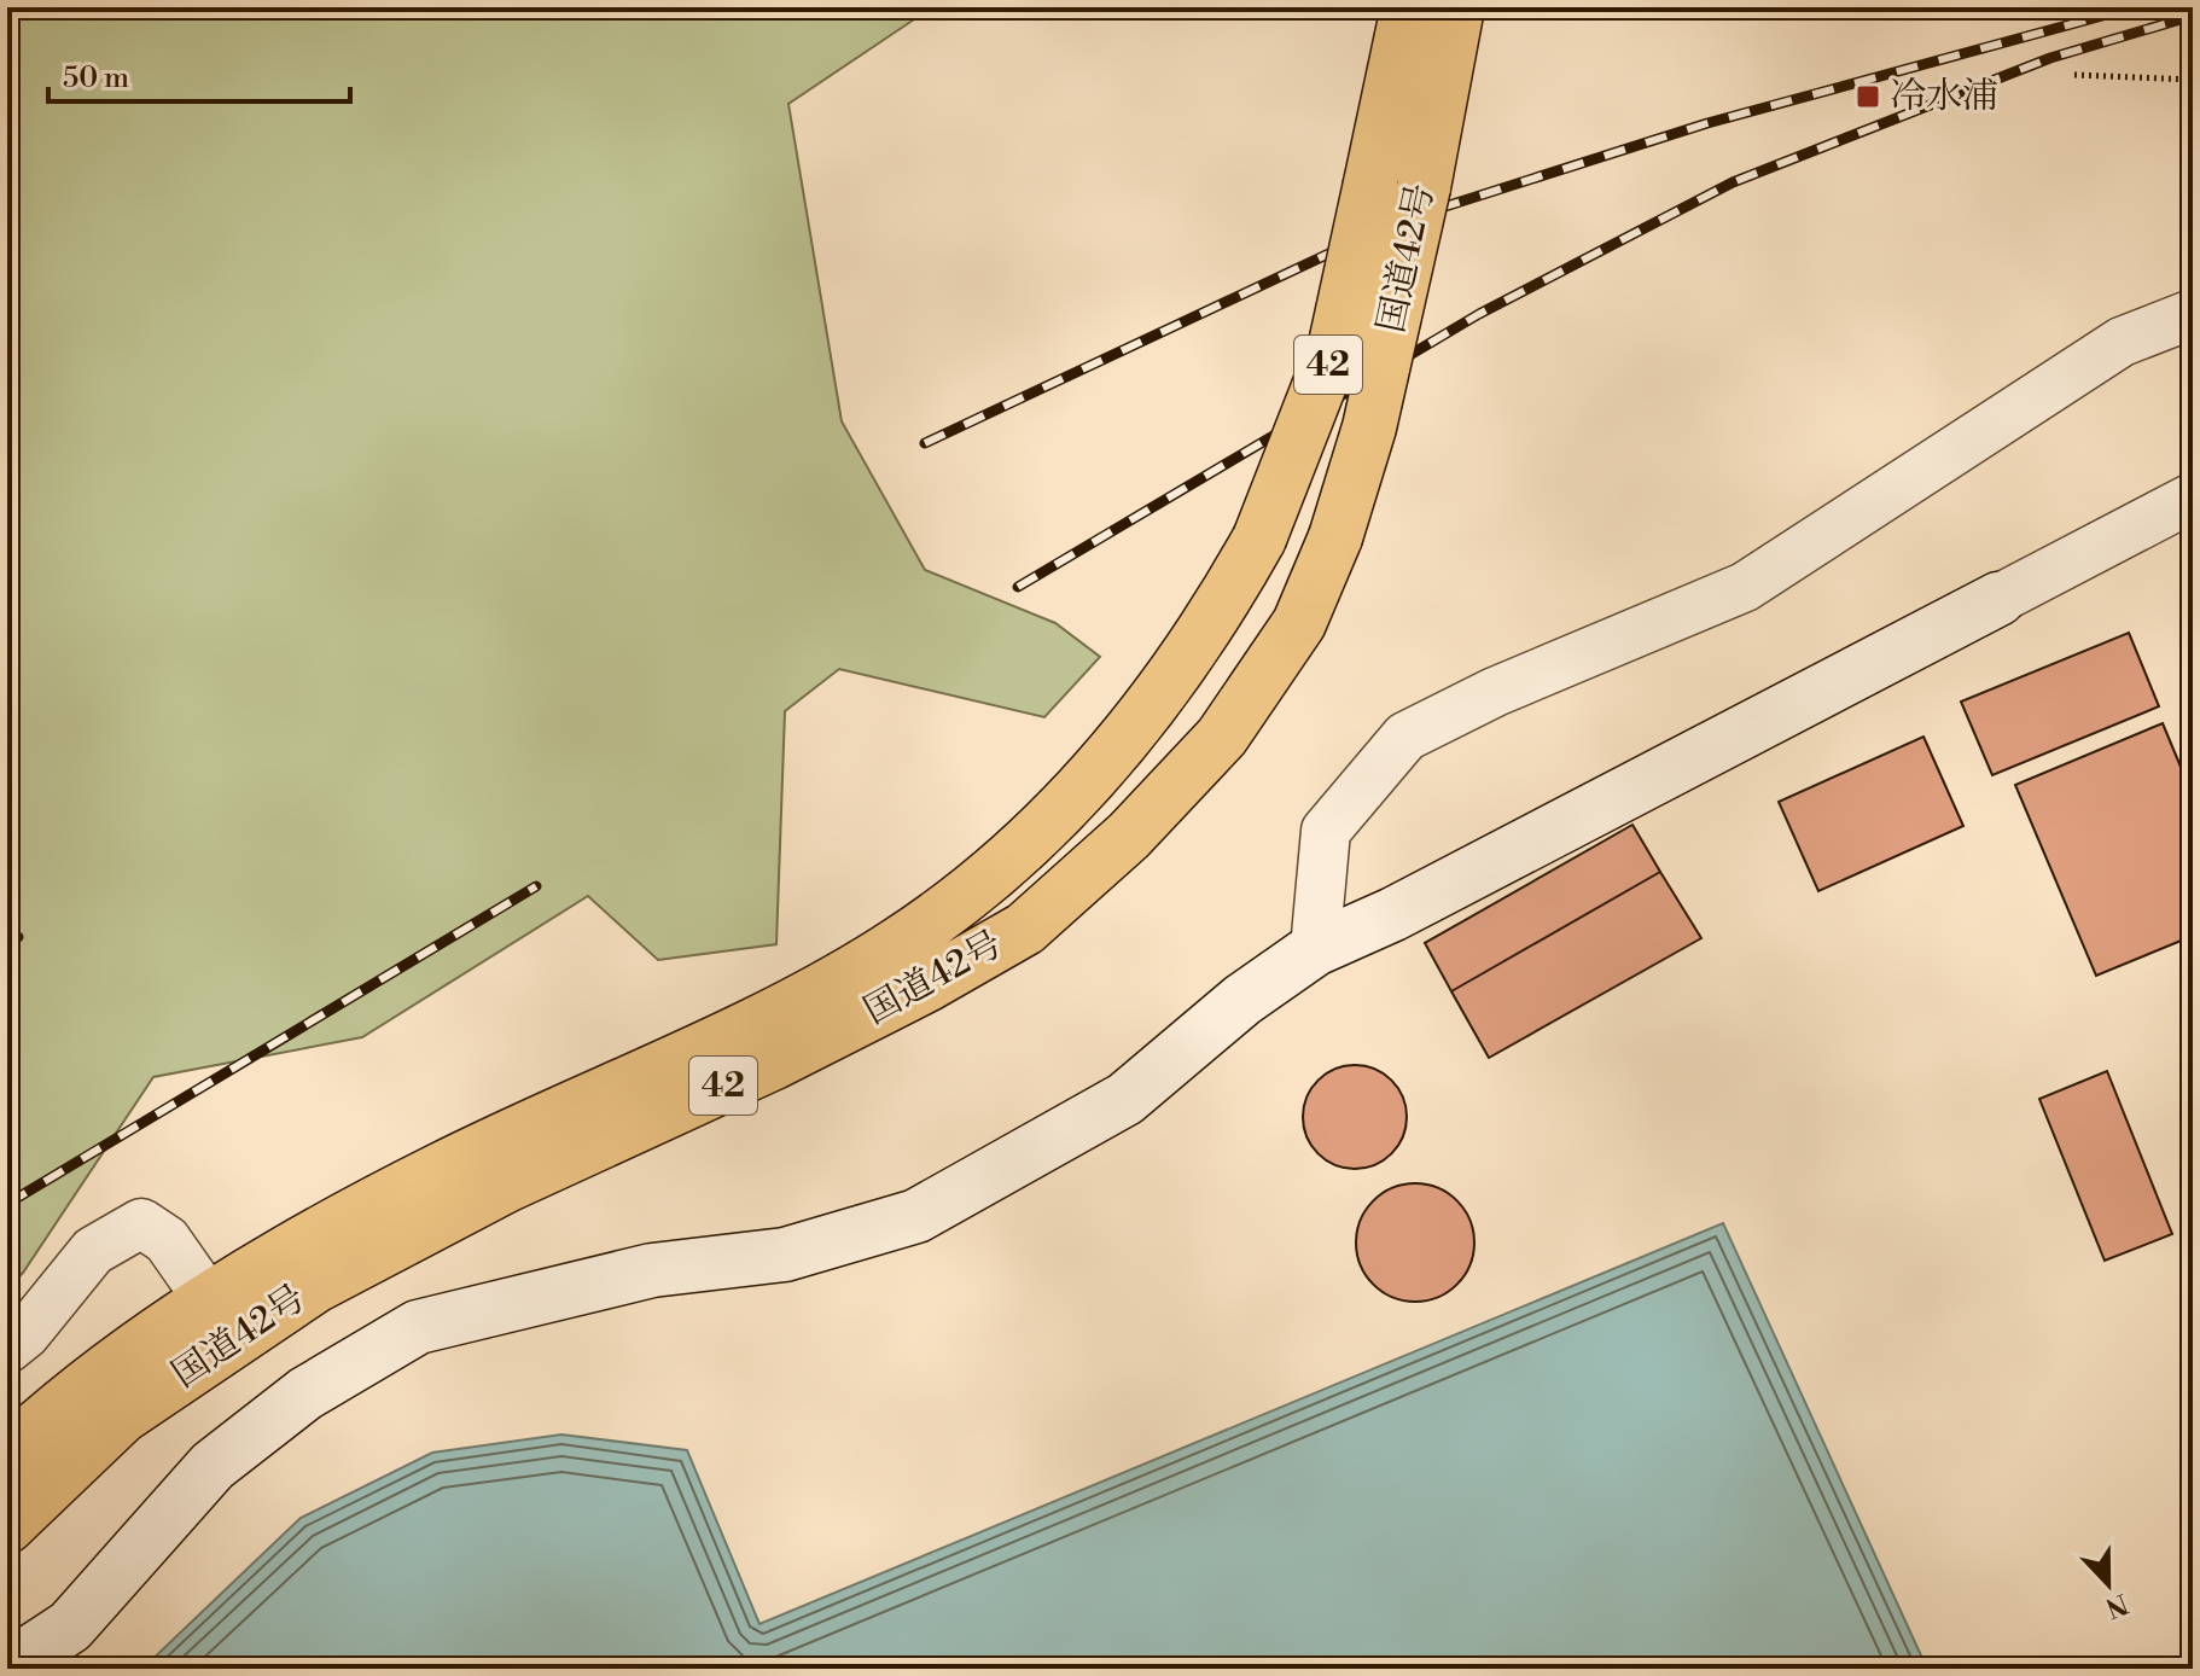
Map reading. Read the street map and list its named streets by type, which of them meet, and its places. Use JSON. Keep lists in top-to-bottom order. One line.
{"streets":{"highway":["国道42号","42"]},"places":{"transit":["冷水浦"]},"scale_bar":"50 m","north":"bottom"}
